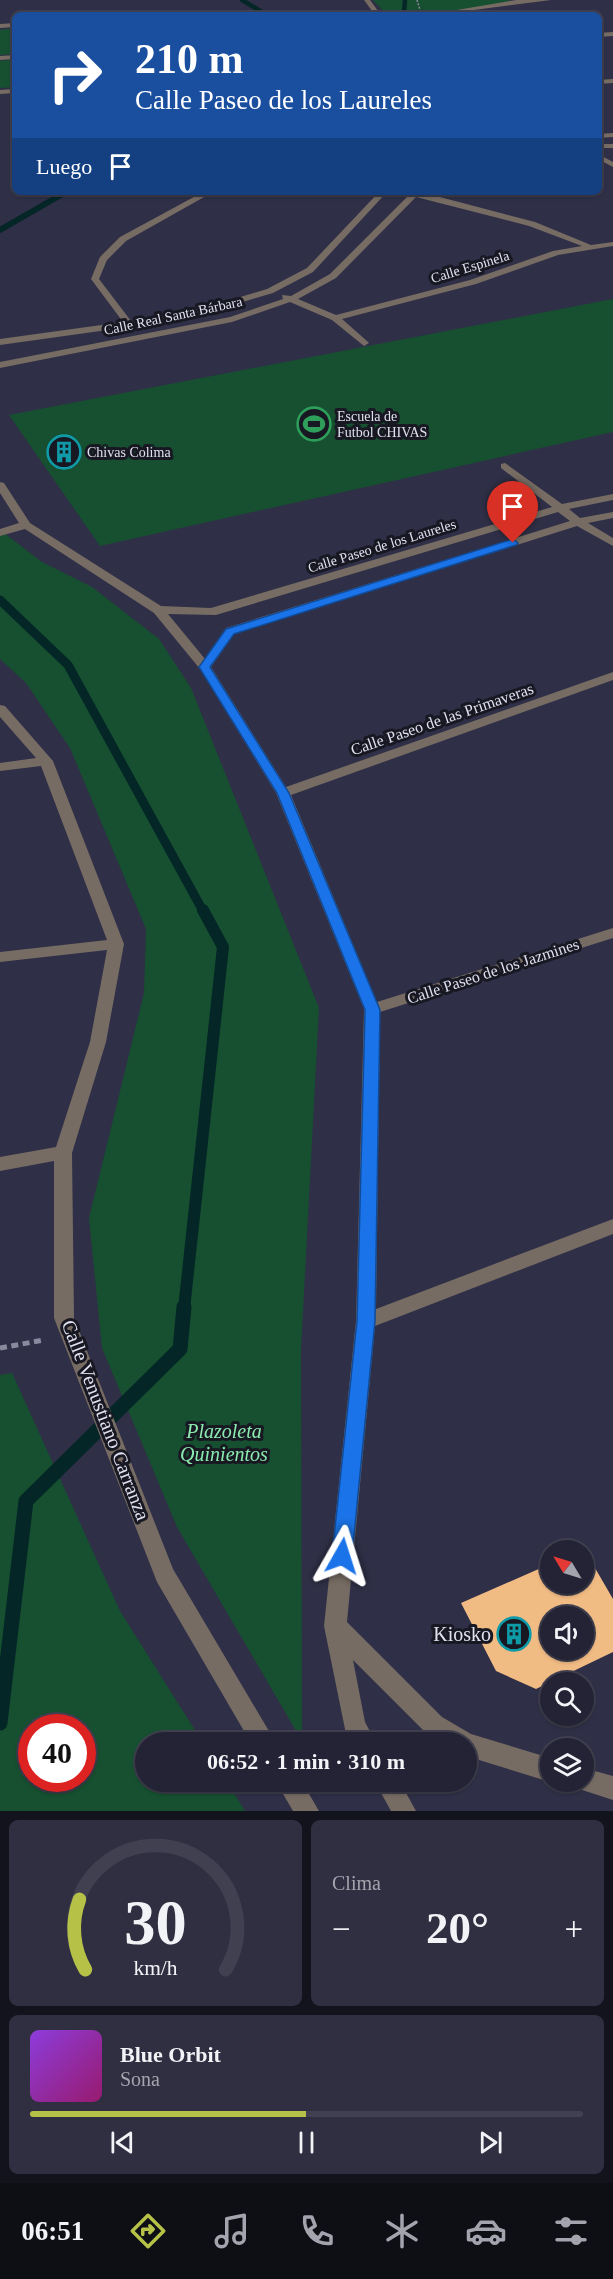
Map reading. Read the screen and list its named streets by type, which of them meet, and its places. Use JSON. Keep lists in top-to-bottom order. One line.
{"streets":{"street":["Calle Espinela","Calle Real Santa Bárbara","Calle Paseo de los Laureles","Calle Paseo de las Primaveras","Calle Paseo de los Jazmines","Calle Venustiano Carranza"]},"parks":["Plazoleta Quinientos"],"places":{"sports":["Escuela de Futbol CHIVAS"],"building":["Chivas Colima","Kiosko"]},"north":"top left","page":{"turn":["210 m","Calle Paseo de los Laureles"],"then":"Luego","limit":"40","trip":"06:52 · 1 min · 310 m","tile":"Clima","heat":["−","20°","+"],"song":["Blue Orbit","Sona"],"tabs":"06:51","gauge":["30","km/h"]}}
